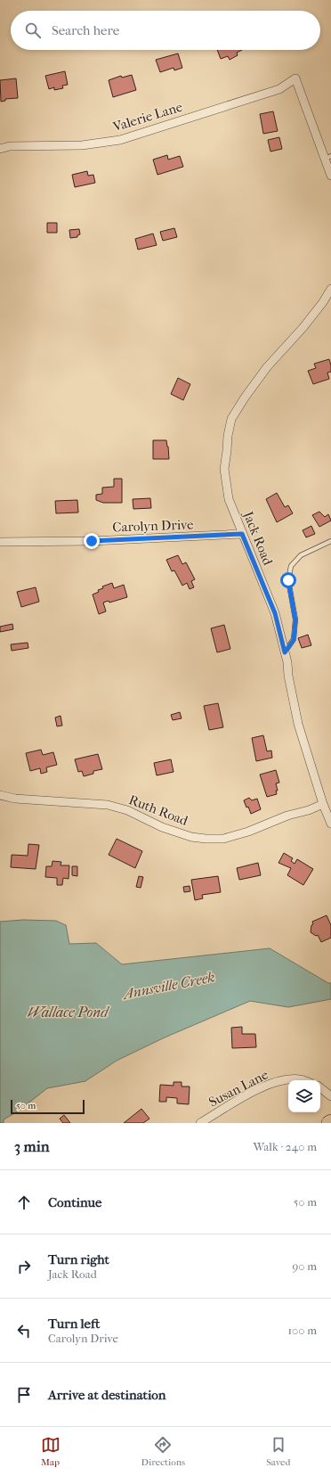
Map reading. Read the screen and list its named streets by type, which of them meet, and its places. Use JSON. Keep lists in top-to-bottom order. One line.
{"streets":{"street":["Valerie Lane","Carolyn Drive","Jack Road","Ruth Road","Susan Lane"]},"crossings":[["Carolyn Drive","Jack Road"],["Jack Road","Ruth Road"]],"water":["Annsville Creek","Wallace Pond"],"scale_bar":"50 m","page":{"search":"Search here","scale":"50 m","heading":["3 min","Walk · 240 m"],"list":[["Continue","50 m"],["Turn right","Jack Road","90 m"],["Turn left","Carolyn Drive","100 m"],"Arrive at destination"],"nav":["Map","Directions","Saved"]}}
